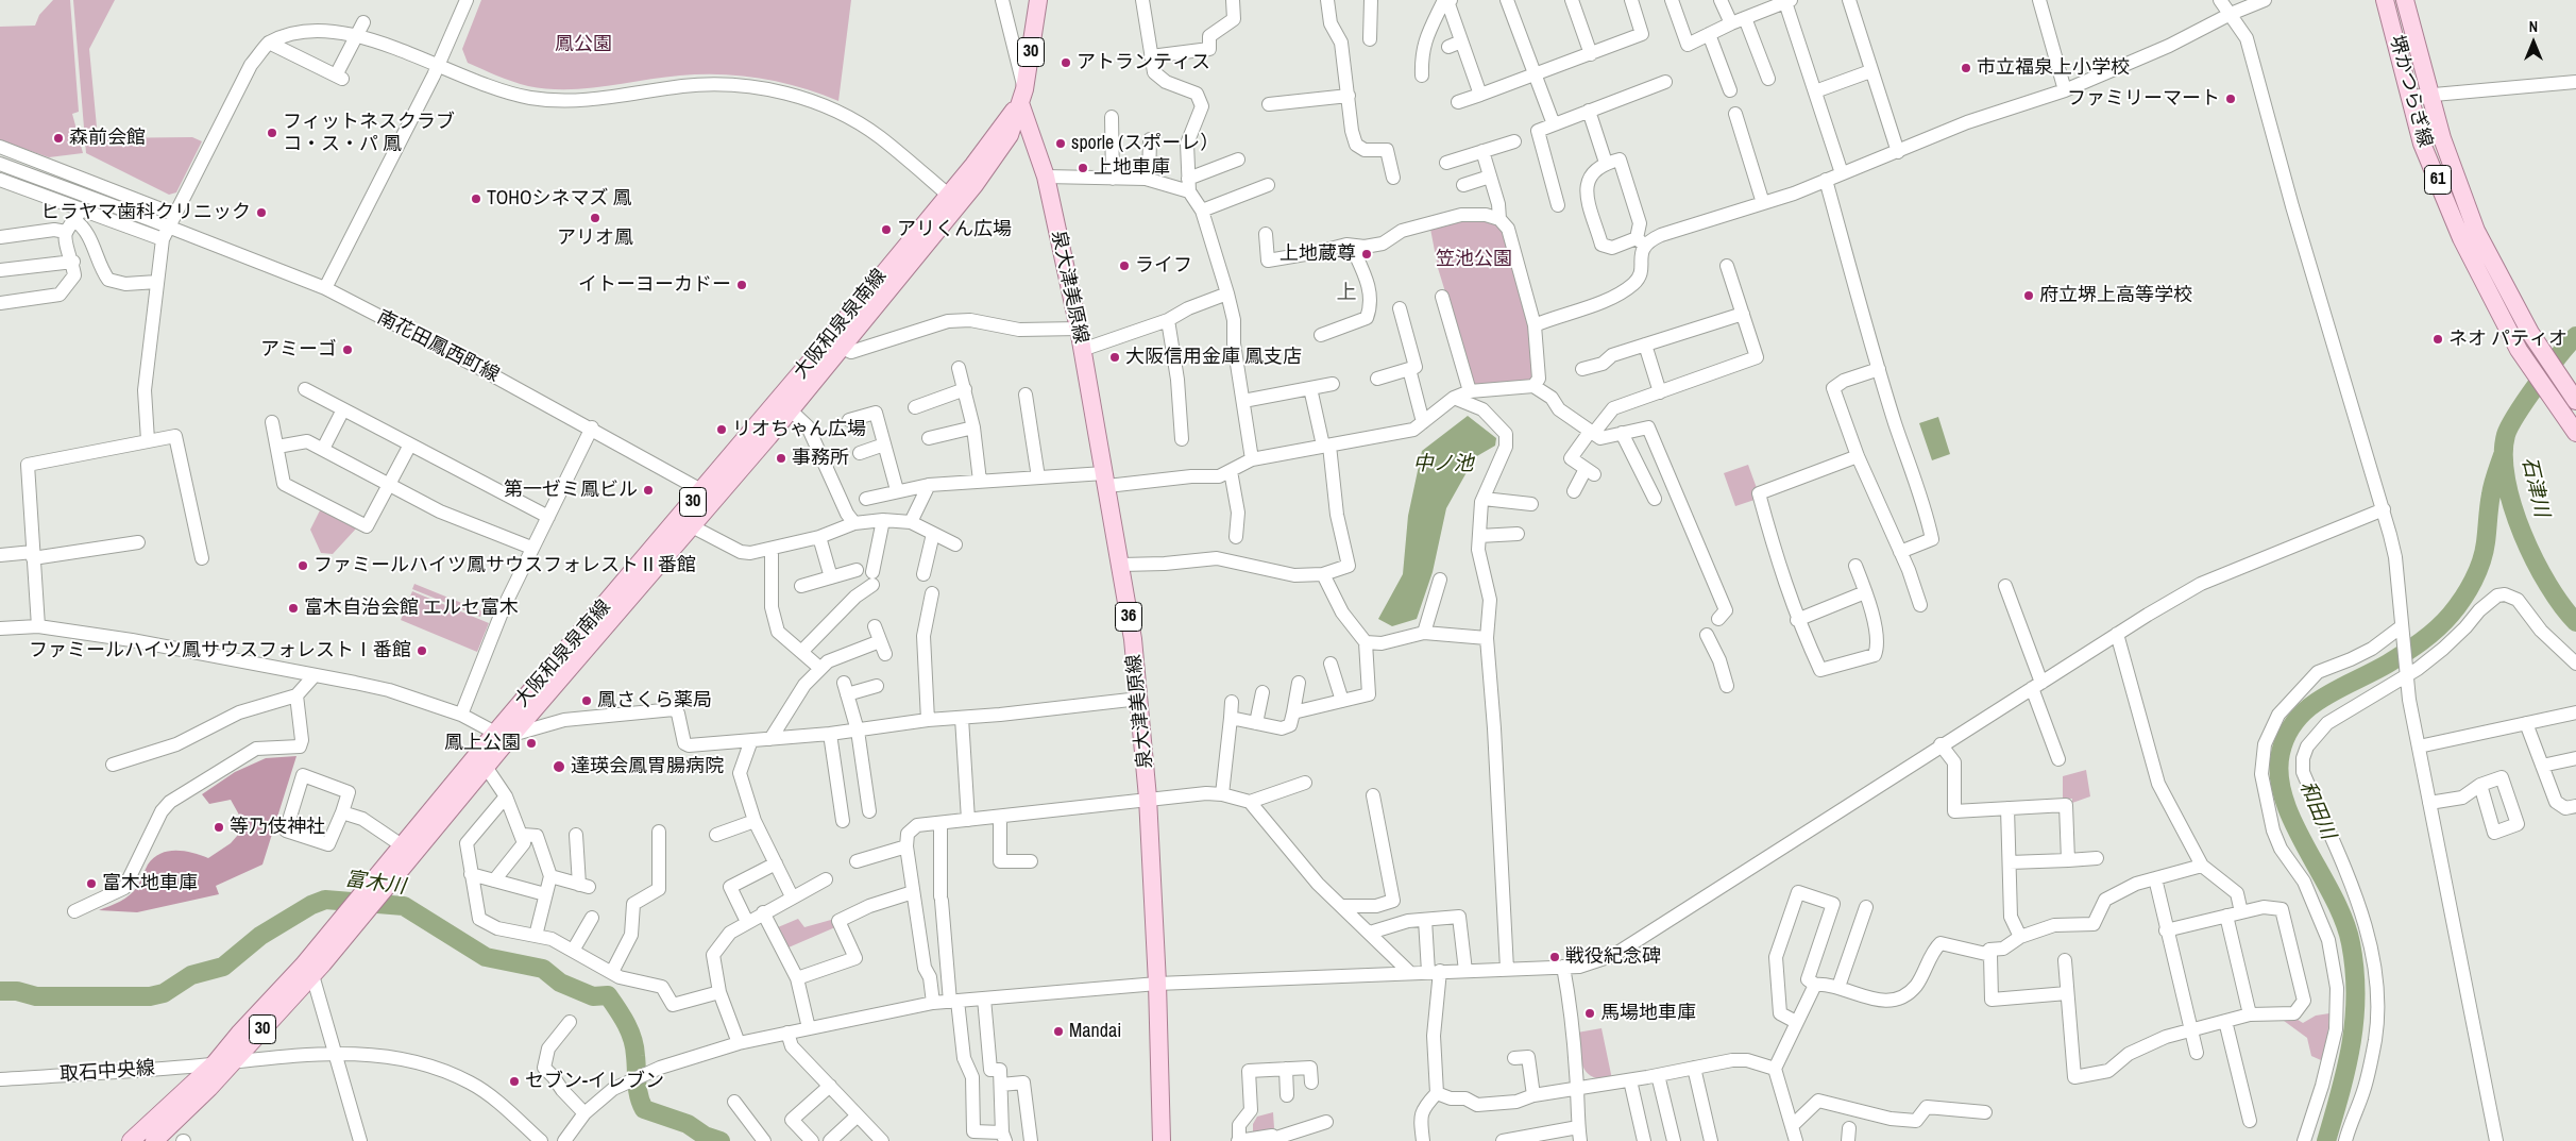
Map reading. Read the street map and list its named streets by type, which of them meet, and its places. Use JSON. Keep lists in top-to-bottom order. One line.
{"streets":{"main road":["30","堺かつらぎ線","61","泉大津美原線","大阪和泉泉南線","36"],"street":["南花田鳳西町線","取石中央線"]},"crossings":[["泉大津美原線","大阪和泉泉南線"],["大阪和泉泉南線","南花田鳳西町線"],["大阪和泉泉南線","取石中央線"]],"districts":["上"],"water":["中ノ池","石津川","和田川","富木川"],"parks":["鳳公園","笠池公園"],"places":["アトランティス","市立福泉上小学校","ファミリーマート","フィットネスクラブ コ・ス・パ 鳳","森前会館","sporle (スポーレ）","上地車庫","TOHOシネマズ 鳳","ヒラヤマ歯科クリニック","アリオ鳳","アリくん広場","上地蔵尊","ライフ","イトーヨーカドー","府立堺上高等学校","ネオ パティオ","アミーゴ","大阪信用金庫 鳳支店","リオちゃん広場","事務所","第一ゼミ鳳ビル","ファミールハイツ鳳サウスフォレストⅡ番館","富木自治会館 エルセ富木","ファミールハイツ鳳サウスフォレストⅠ番館","鳳さくら薬局","鳳上公園","達瑛会鳳胃腸病院","等乃伎神社","富木地車庫","戦役紀念碑","馬場地車庫","Mandai","セブン-イレブン"],"north":"top"}
